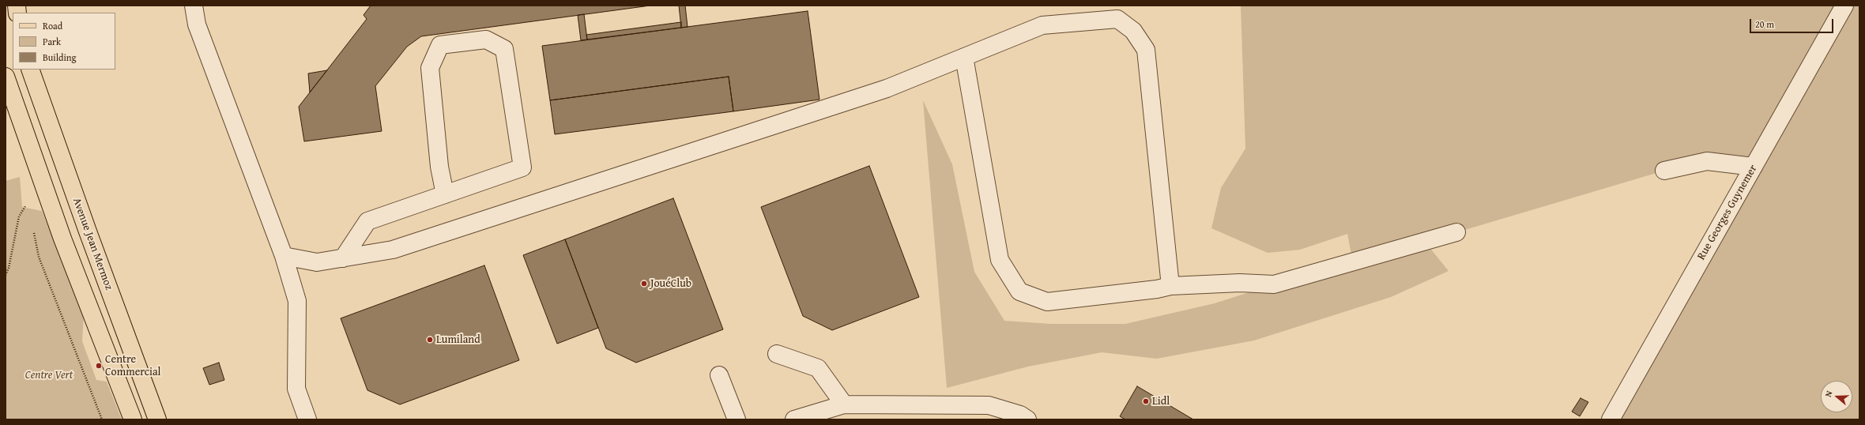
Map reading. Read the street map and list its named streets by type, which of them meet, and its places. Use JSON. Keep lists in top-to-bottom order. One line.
{"streets":{"main road":["Avenue Jean Mermoz"],"street":["Rue Georges Guynemer"]},"parks":["Centre Vert"],"places":["JouéClub","Lumiland","Centre Commercial","Lidl"],"legend":["Road","Park","Building"],"scale_bar":"20 m","north":"left"}
